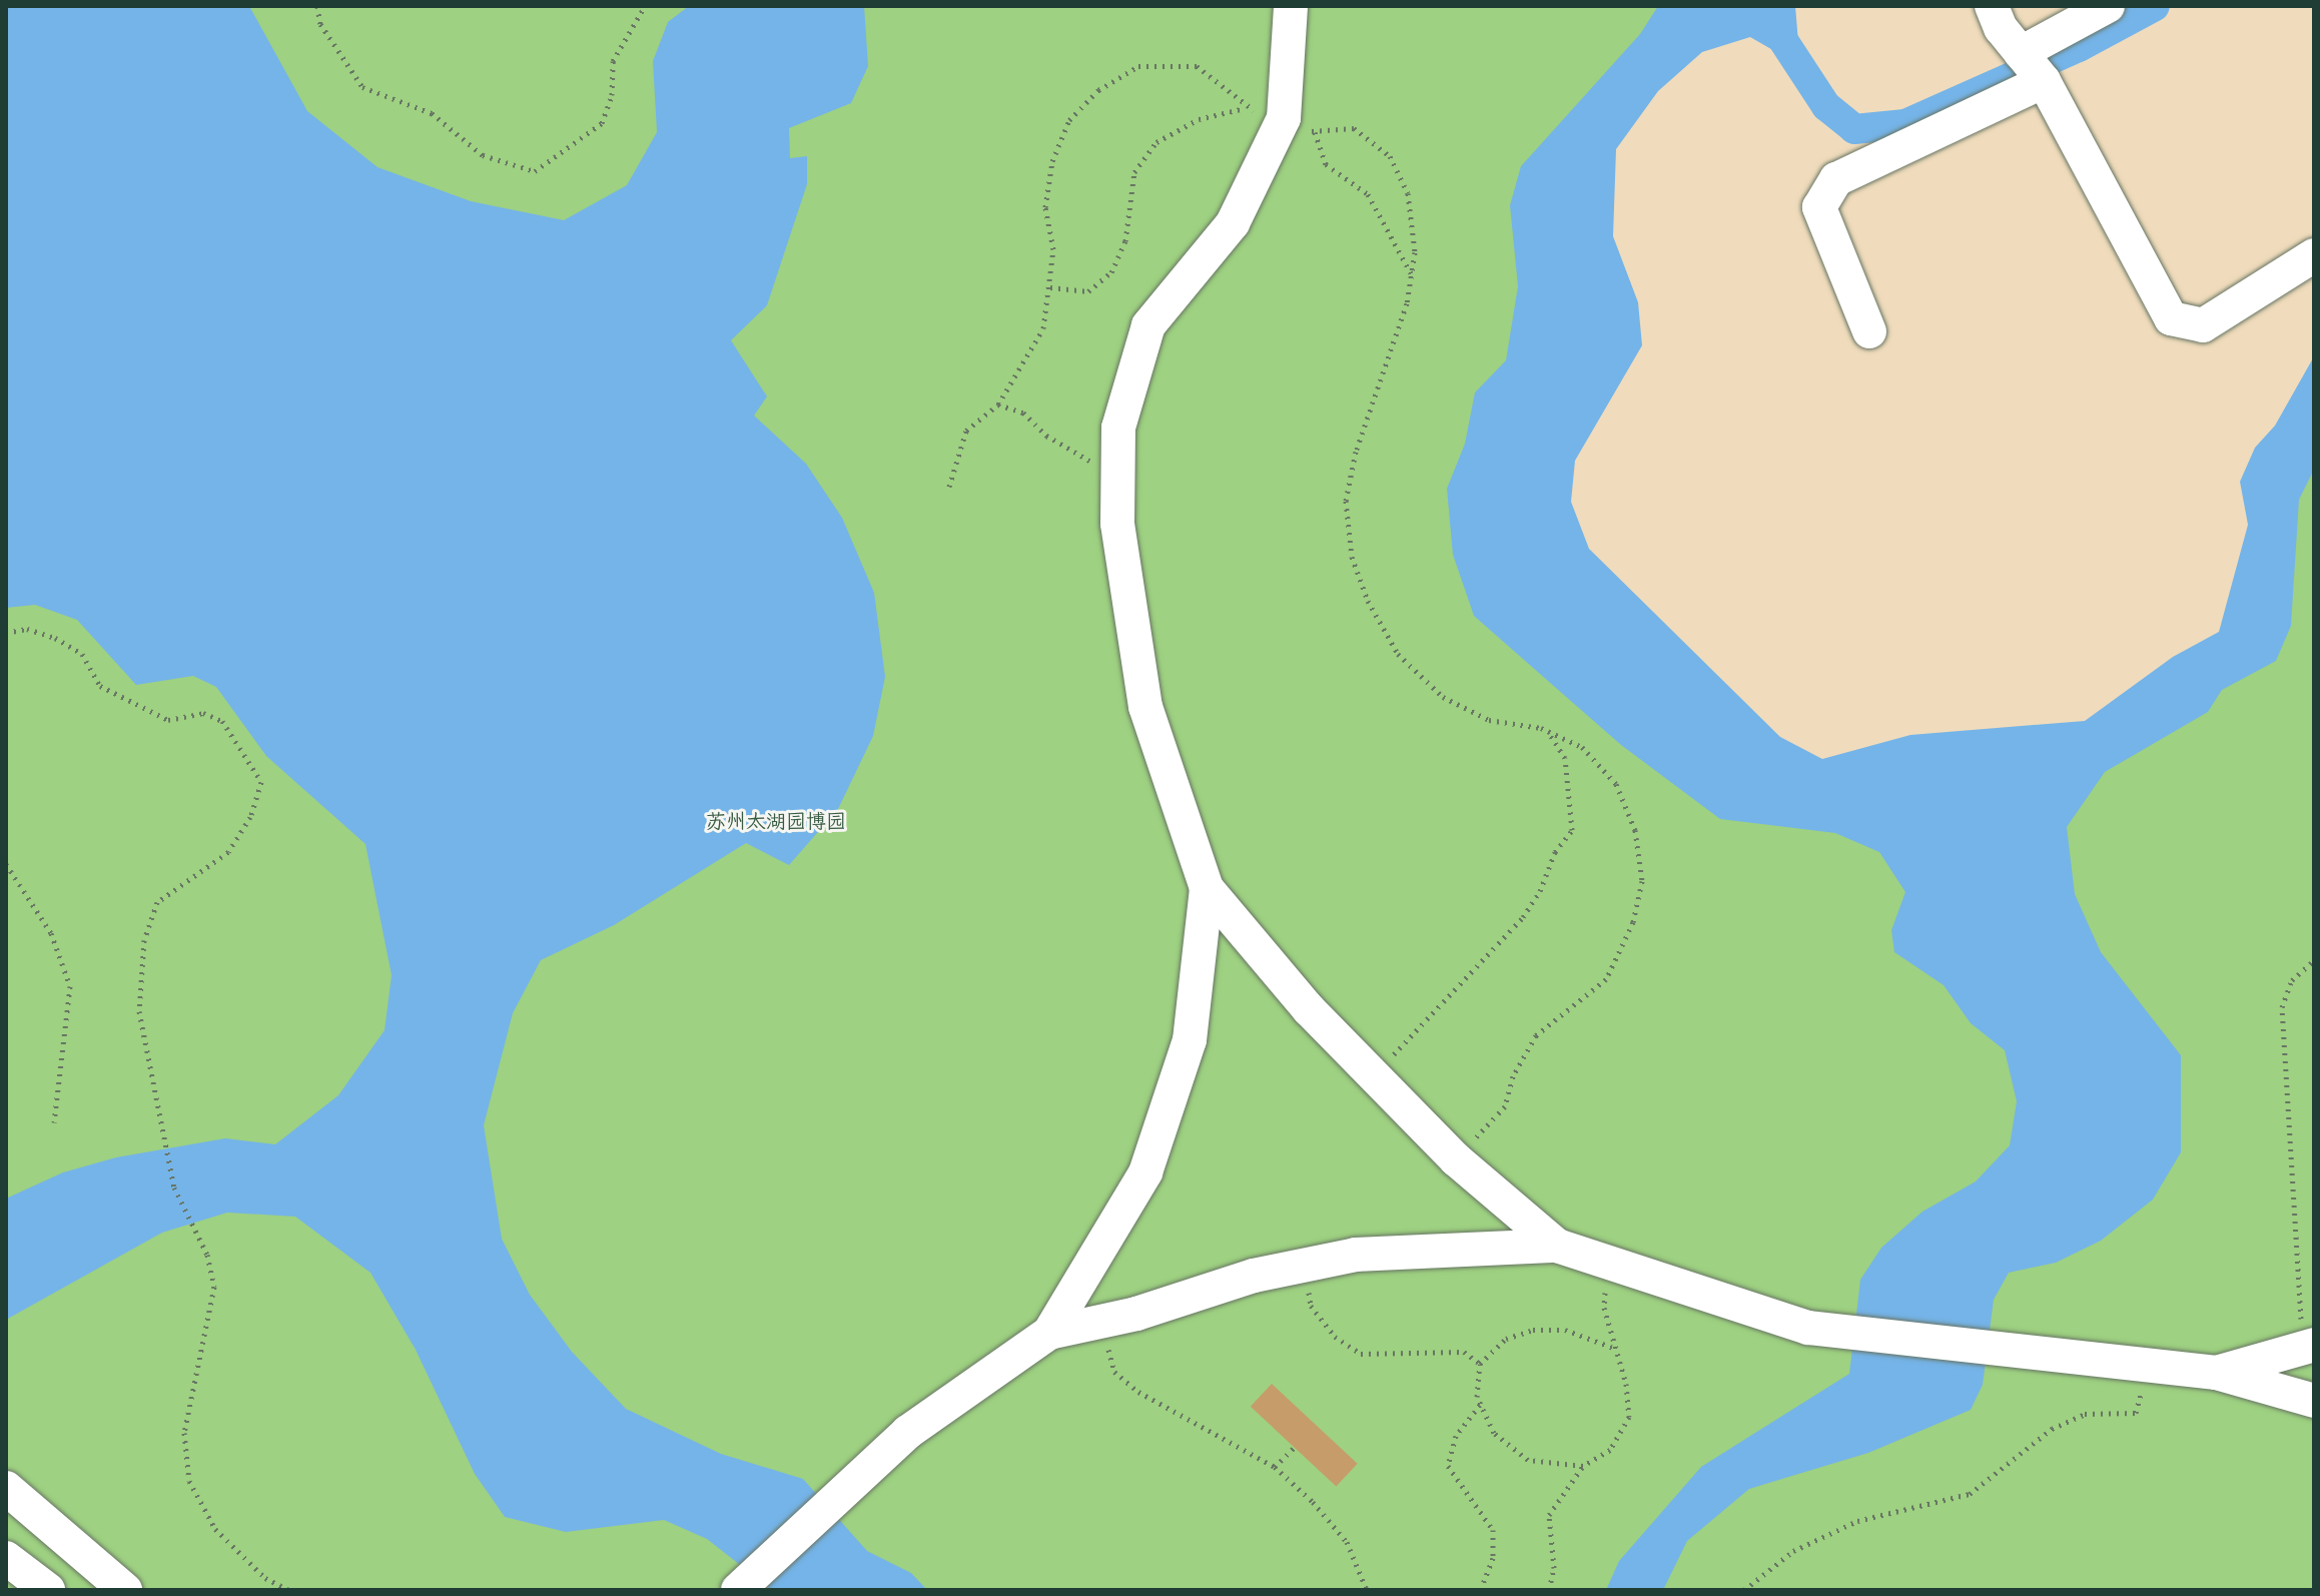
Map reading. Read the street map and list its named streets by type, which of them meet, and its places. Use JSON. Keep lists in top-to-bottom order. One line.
{"parks":["苏州太湖园博园"]}
